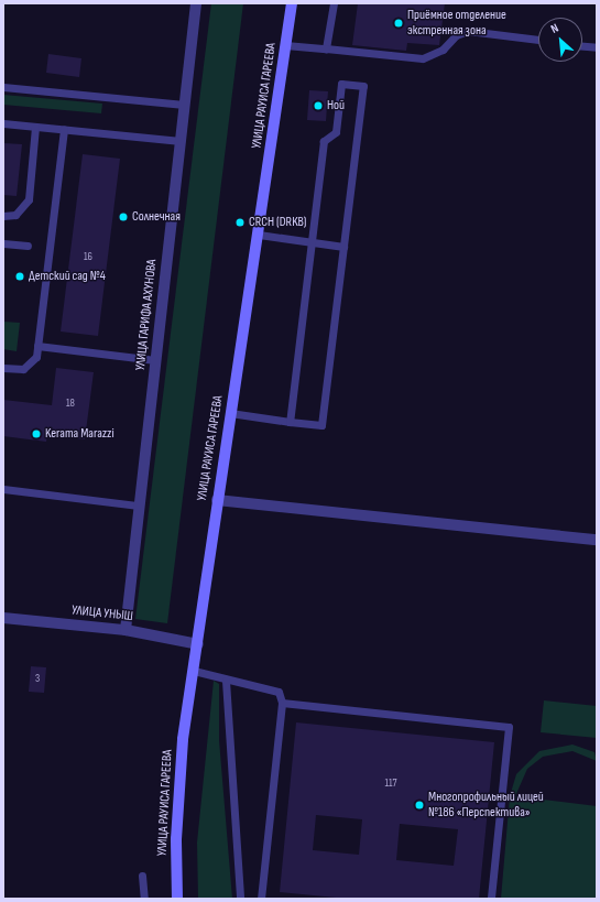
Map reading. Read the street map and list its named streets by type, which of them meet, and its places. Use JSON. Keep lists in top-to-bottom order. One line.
{"streets":{"street":["УЛИЦА РАУИСА ГАРЕЕВА","УЛИЦА ГАРИФА АХУНОВА","УЛИЦА УНЫШ"]},"crossings":[["УЛИЦА РАУИСА ГАРЕЕВА","УЛИЦА УНЫШ"],["УЛИЦА ГАРИФА АХУНОВА","УЛИЦА УНЫШ"]],"places":["Приёмное отделение экстренная зона","Ной","Солнечная","CRCH (DRKB)","Детский сад №4","Kerama Marazzi","Многопрофильный лицей №186 «Перспектива»"],"house_numbers":["16","18","3","117"],"north":"top left"}
